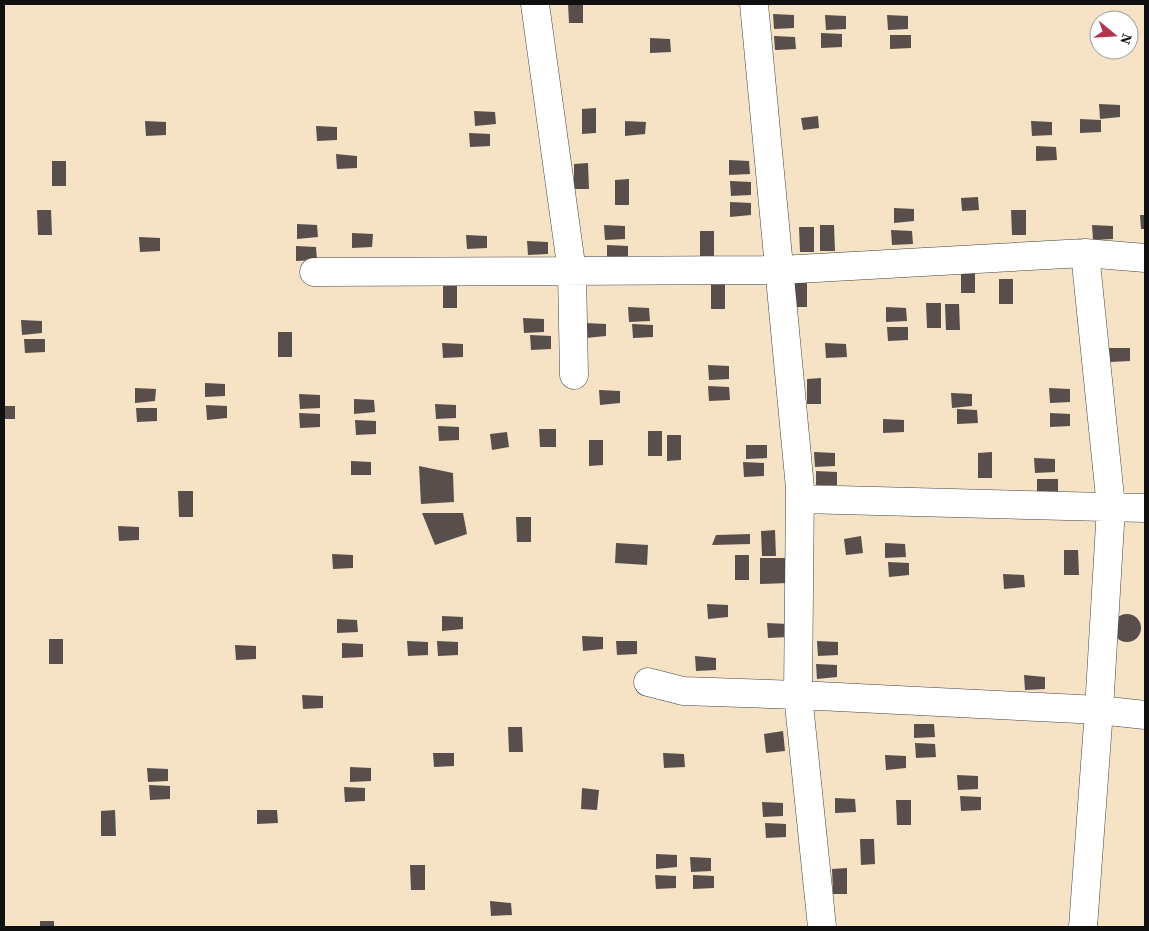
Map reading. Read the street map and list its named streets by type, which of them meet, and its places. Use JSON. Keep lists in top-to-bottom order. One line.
{"north":"right"}
